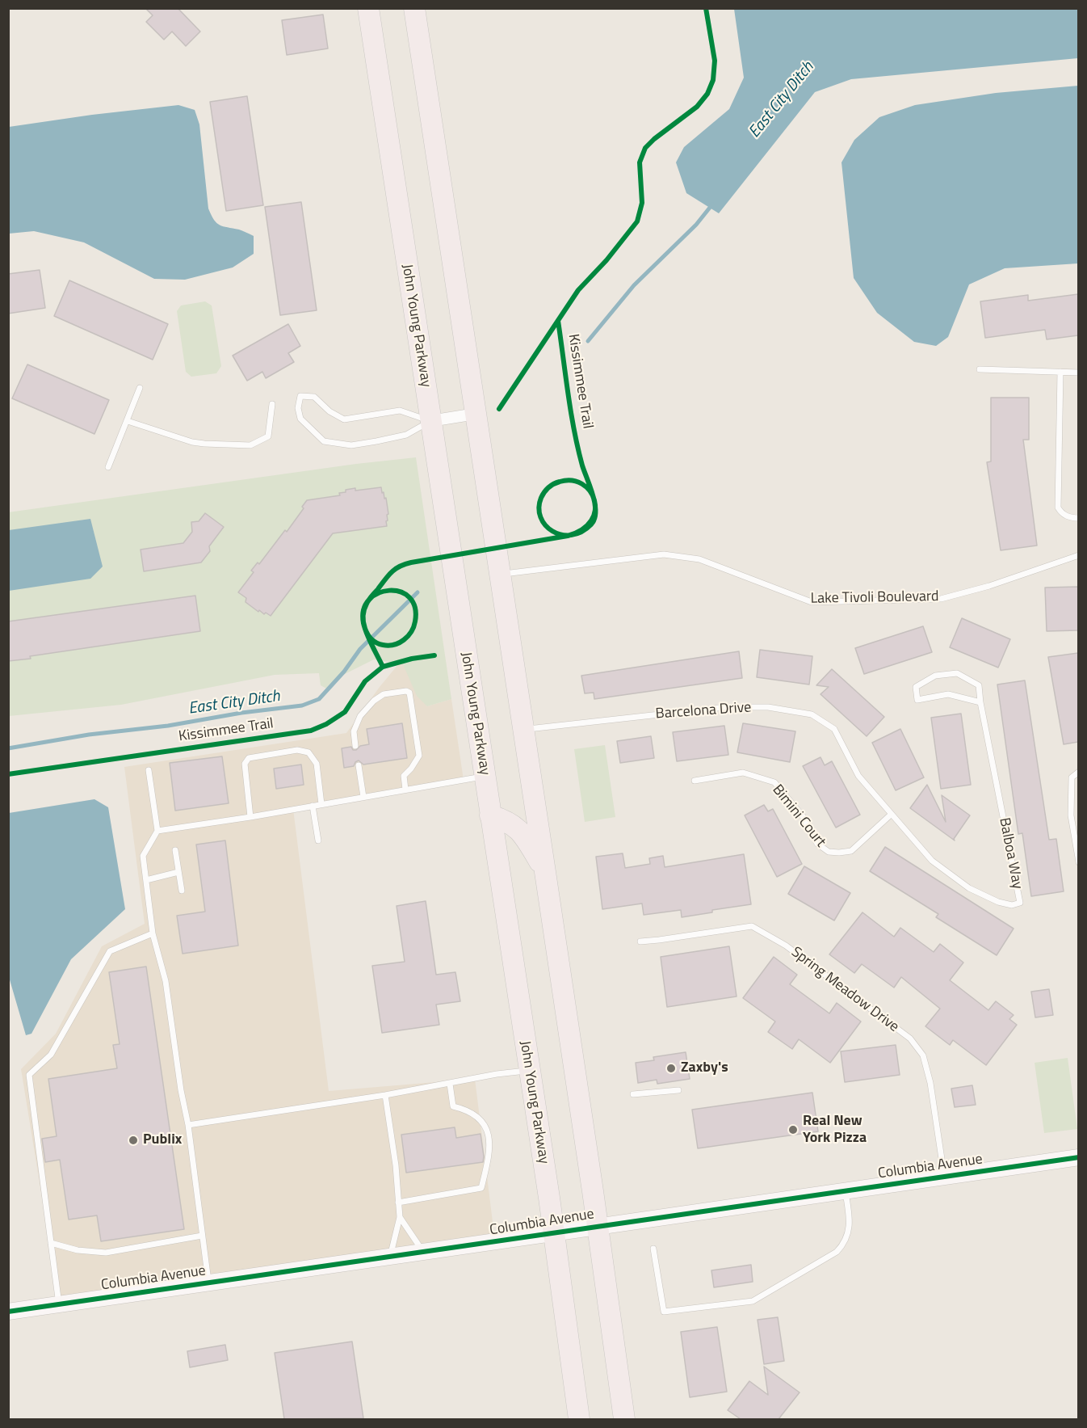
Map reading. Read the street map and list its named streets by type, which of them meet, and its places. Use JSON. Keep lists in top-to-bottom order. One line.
{"streets":{"highway":["John Young Parkway"],"street":["Columbia Avenue"],"lane":["Lake Tivoli Boulevard","Barcelona Drive","Bimini Court","Balboa Way","Spring Meadow Drive"],"cycle path":["Kissimmee Trail"]},"crossings":[["John Young Parkway","Columbia Avenue"],["Barcelona Drive","Bimini Court"],["Barcelona Drive","Balboa Way"],["Bimini Court","Balboa Way"],["Spring Meadow Drive","Columbia Avenue"]],"water":["East City Ditch"],"places":["Zaxby's","Real New York Pizza","Publix"]}
